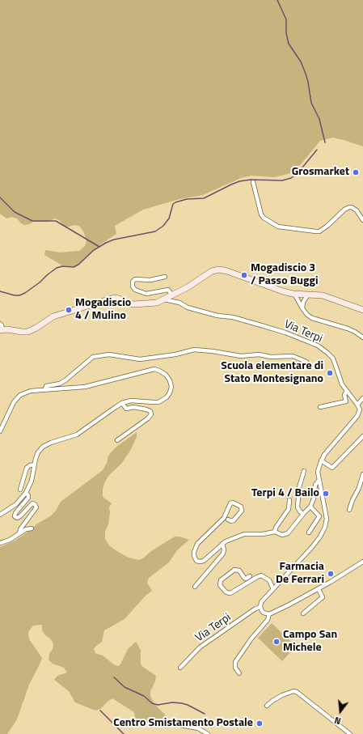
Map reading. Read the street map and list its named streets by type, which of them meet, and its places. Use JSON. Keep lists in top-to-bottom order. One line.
{"streets":{"street":["Via Terpi"]},"places":["Grosmarket","Mogadiscio 3 / Passo Buggi","Mogadiscio 4 / Mulino","Scuola elementare di Stato Montesignano","Terpi 4 / Bailo","Farmacia De Ferrari","Campo San Michele","Centro Smistamento Postale"],"north":"bottom"}
